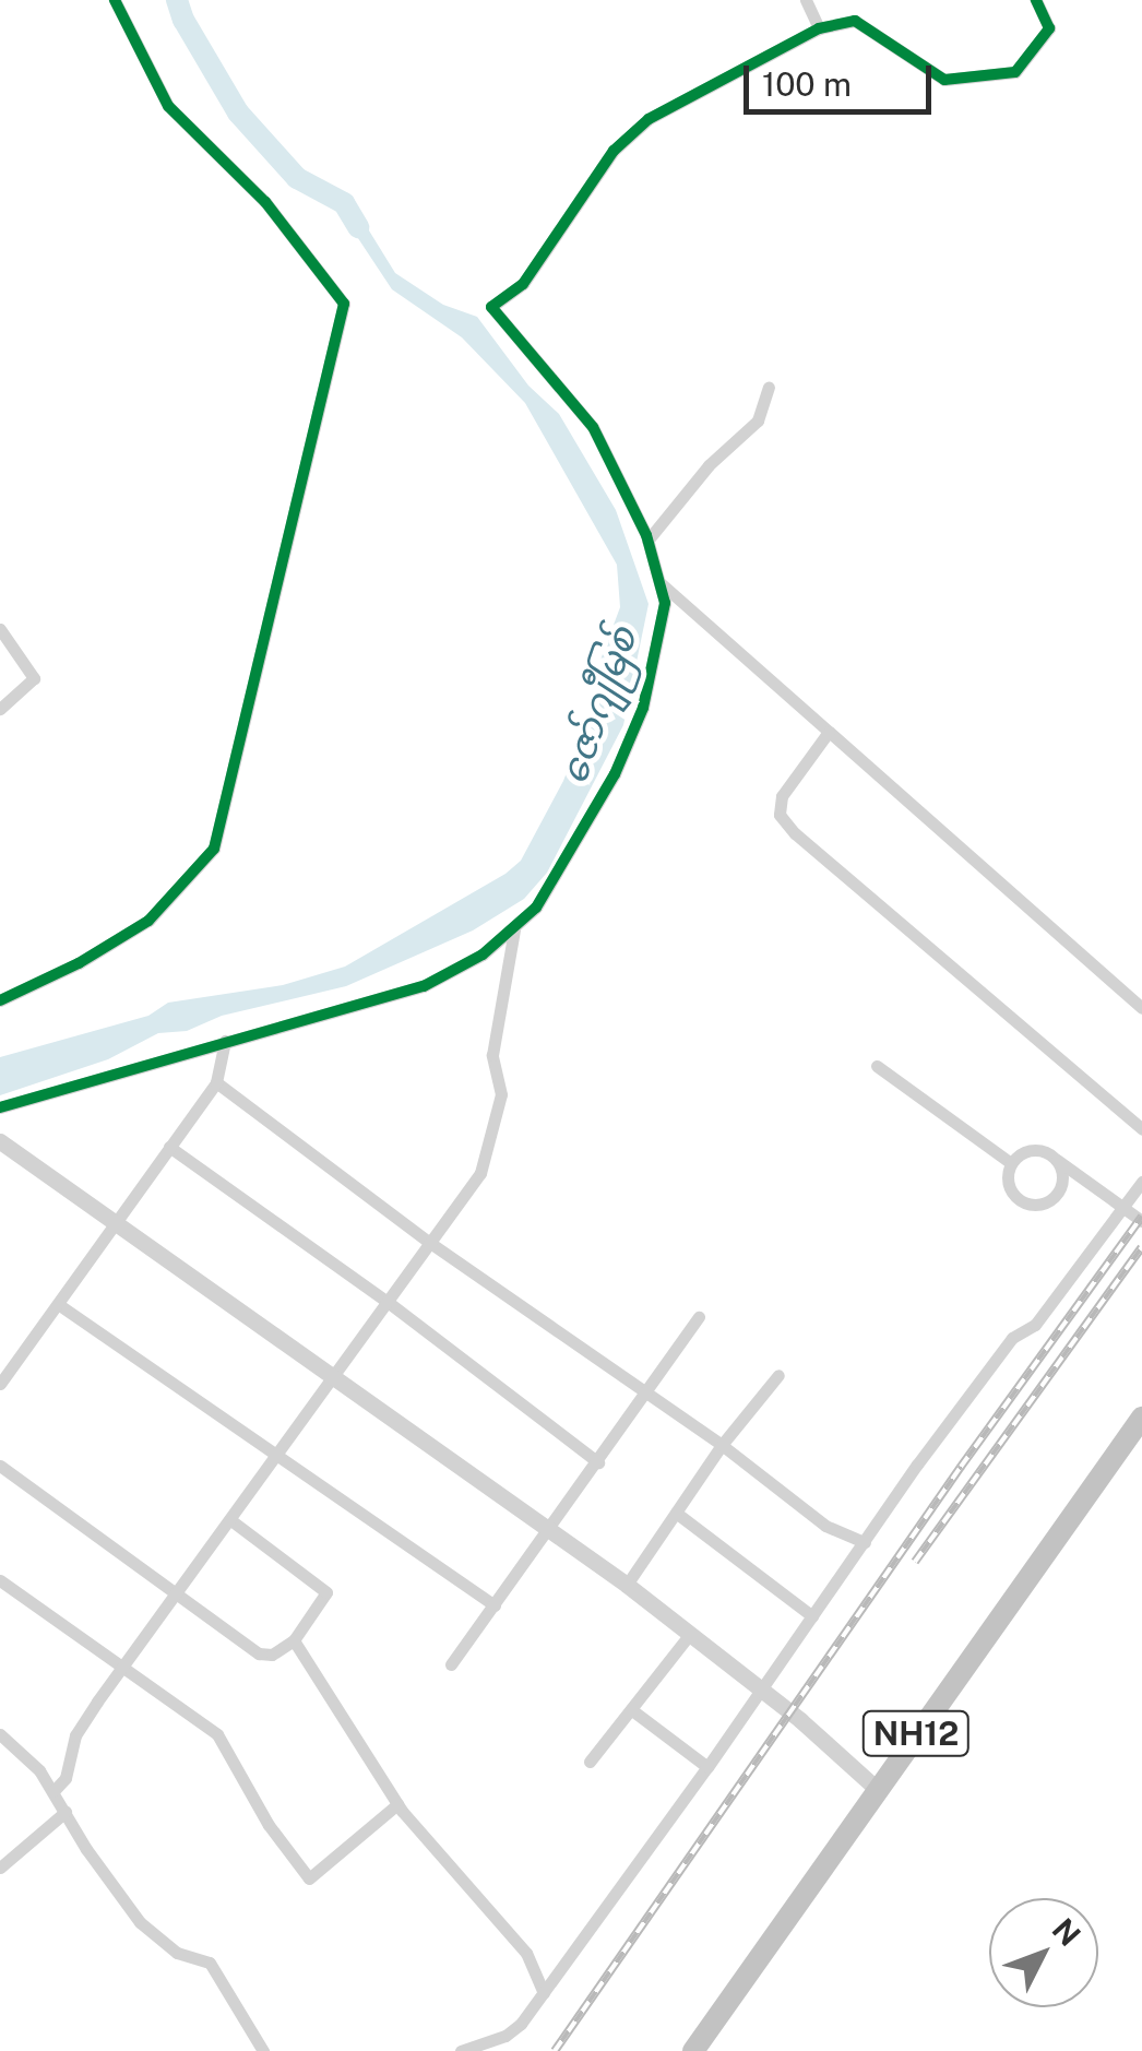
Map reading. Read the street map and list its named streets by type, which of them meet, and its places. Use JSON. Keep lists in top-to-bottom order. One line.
{"streets":{"highway":["NH12"]},"water":["ဇော်ဂျီမြစ်"],"scale_bar":"100 m","north":"top right"}
